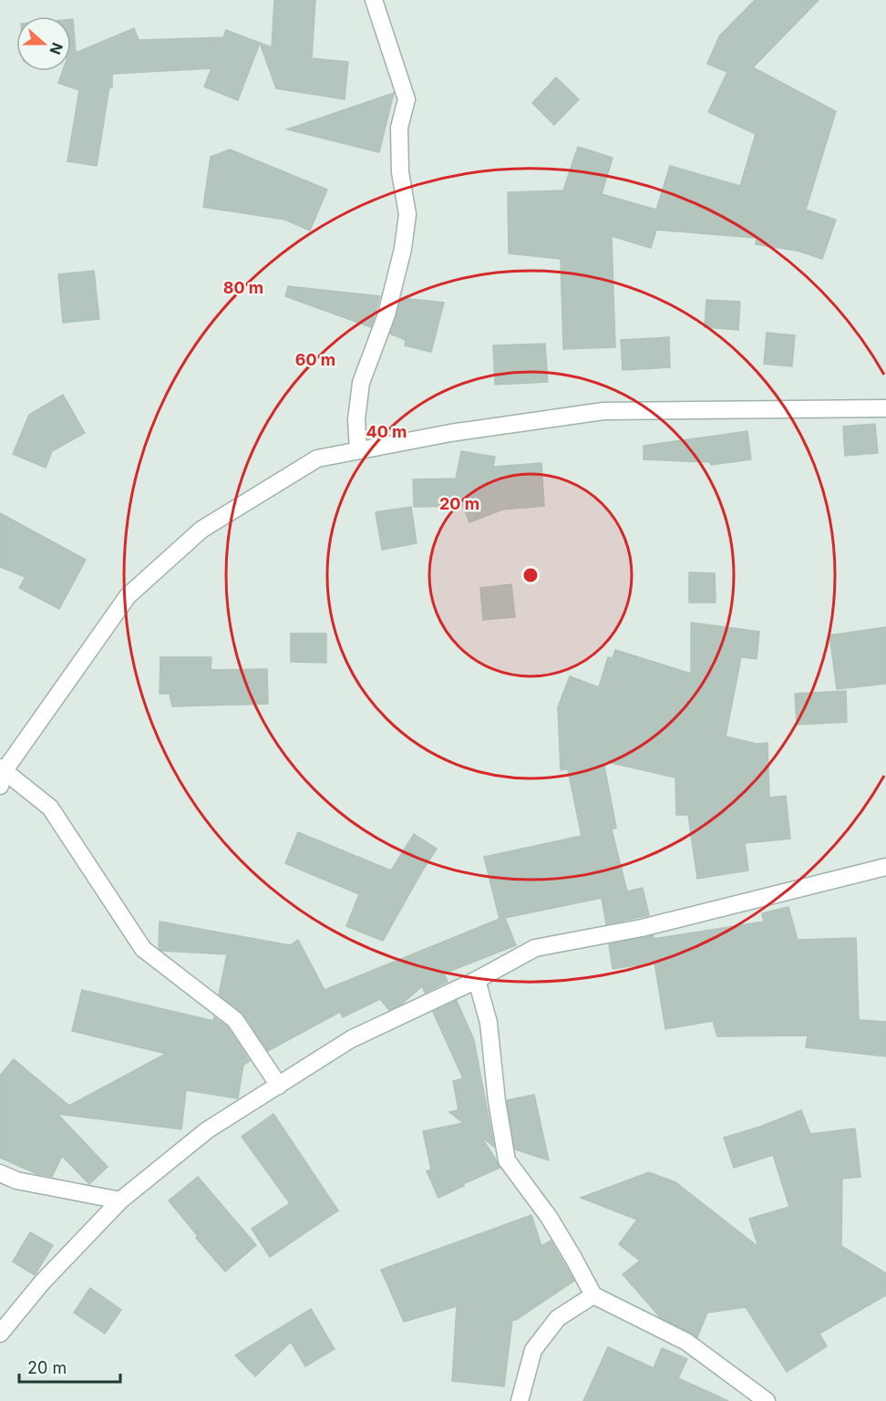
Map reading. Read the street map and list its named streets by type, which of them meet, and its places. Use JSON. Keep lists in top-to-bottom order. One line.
{"scale_bar":"20 m","north":"right","rings":["80 m","60 m","40 m","20 m"]}
